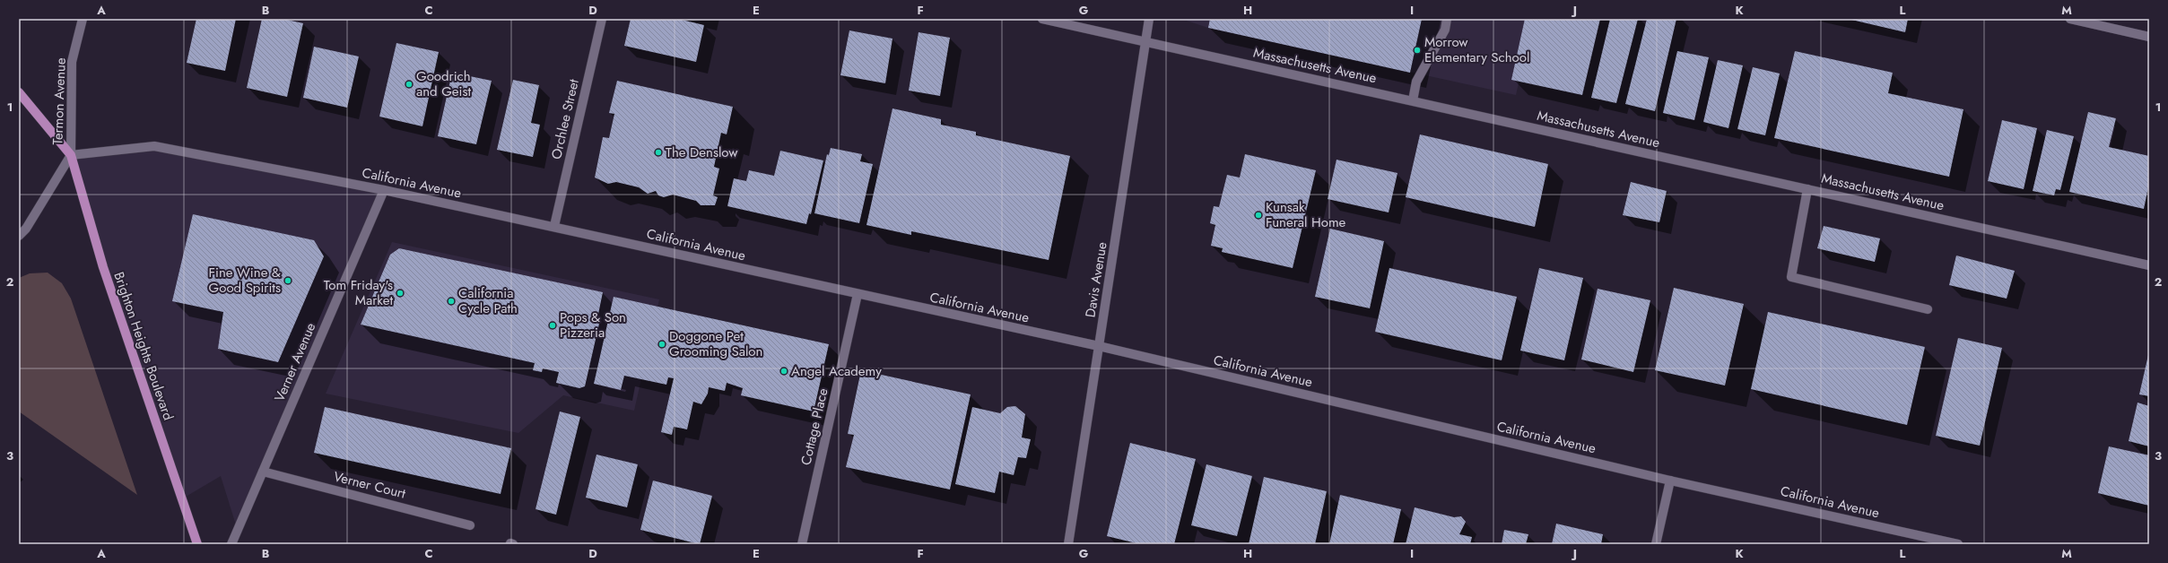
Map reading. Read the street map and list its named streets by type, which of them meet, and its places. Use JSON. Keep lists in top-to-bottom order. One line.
{"streets":{"main road":["Brighton Heights Boulevard"],"street":["Massachusetts Avenue","Termon Avenue","Orchlee Street","California Avenue","Davis Avenue","Verner Avenue","Cottage Place","Verner Court"]},"crossings":[["Massachusetts Avenue","Davis Avenue"],["Termon Avenue","California Avenue"],["Termon Avenue","Brighton Heights Boulevard"],["Orchlee Street","California Avenue"],["California Avenue","Davis Avenue"],["California Avenue","Brighton Heights Boulevard"],["California Avenue","Verner Avenue"],["California Avenue","Cottage Place"],["Verner Avenue","Verner Court"]],"places":["Morrow Elementary School","Goodrich and Geist","The Denslow","Kunsak Funeral Home","Fine Wine & Good Spirits","Tom Friday's Market","California Cycle Path","Pops & Son Pizzeria","Doggone Pet Grooming Salon","Angel Academy"],"grid":{"columns":["A","B","C","D","E","F","G","H","I","J","K","L","M"],"rows":["1","2","3"]}}
